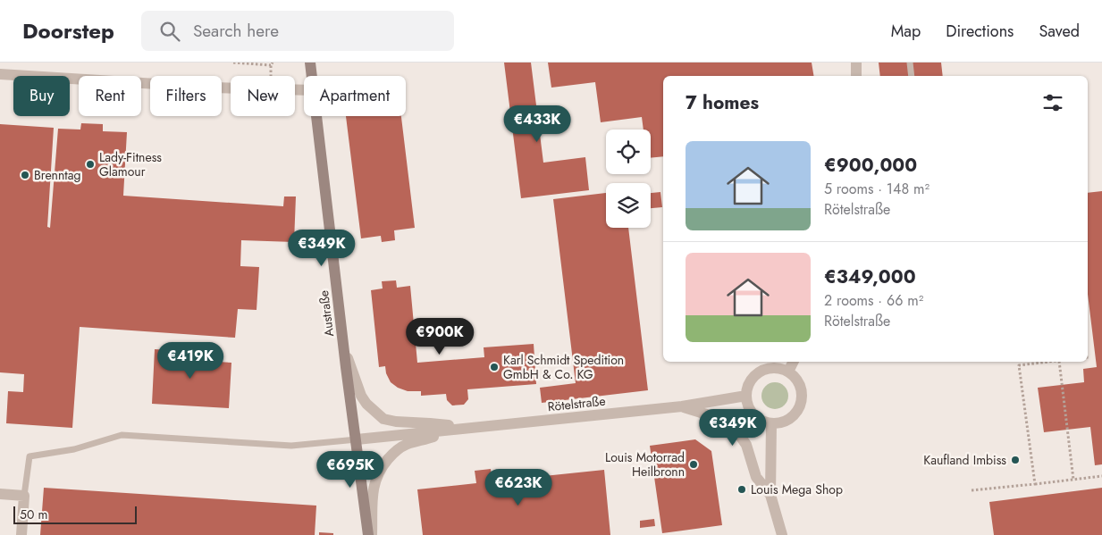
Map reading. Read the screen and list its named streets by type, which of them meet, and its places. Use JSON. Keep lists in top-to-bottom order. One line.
{"streets":{"main road":["Austraße"],"street":["Rötelstraße"]},"crossings":[["Austraße","Rötelstraße"]],"places":["Lady-Fitness Glamour","Brenntag","Karl Schmidt Spedition GmbH & Co. KG","Kaufland Imbiss","Louis Motorrad Heilbronn","Louis Mega Shop"],"scale_bar":"50 m","page":{"header":"Doorstep","search":"Search here","nav":["Map","Directions","Saved"],"chip":["Buy","Rent","Filters","New","Apartment"],"heading":"7 homes","price":["€433K","€349K","€900K","€419K","€349K","€695K","€623K"],"list":[{"name":"€900,000","note":"5 rooms · 148 m² · Rötelstraße"},{"name":"€349,000","note":"2 rooms · 66 m² · Rötelstraße"}],"scale":"50 m"}}
